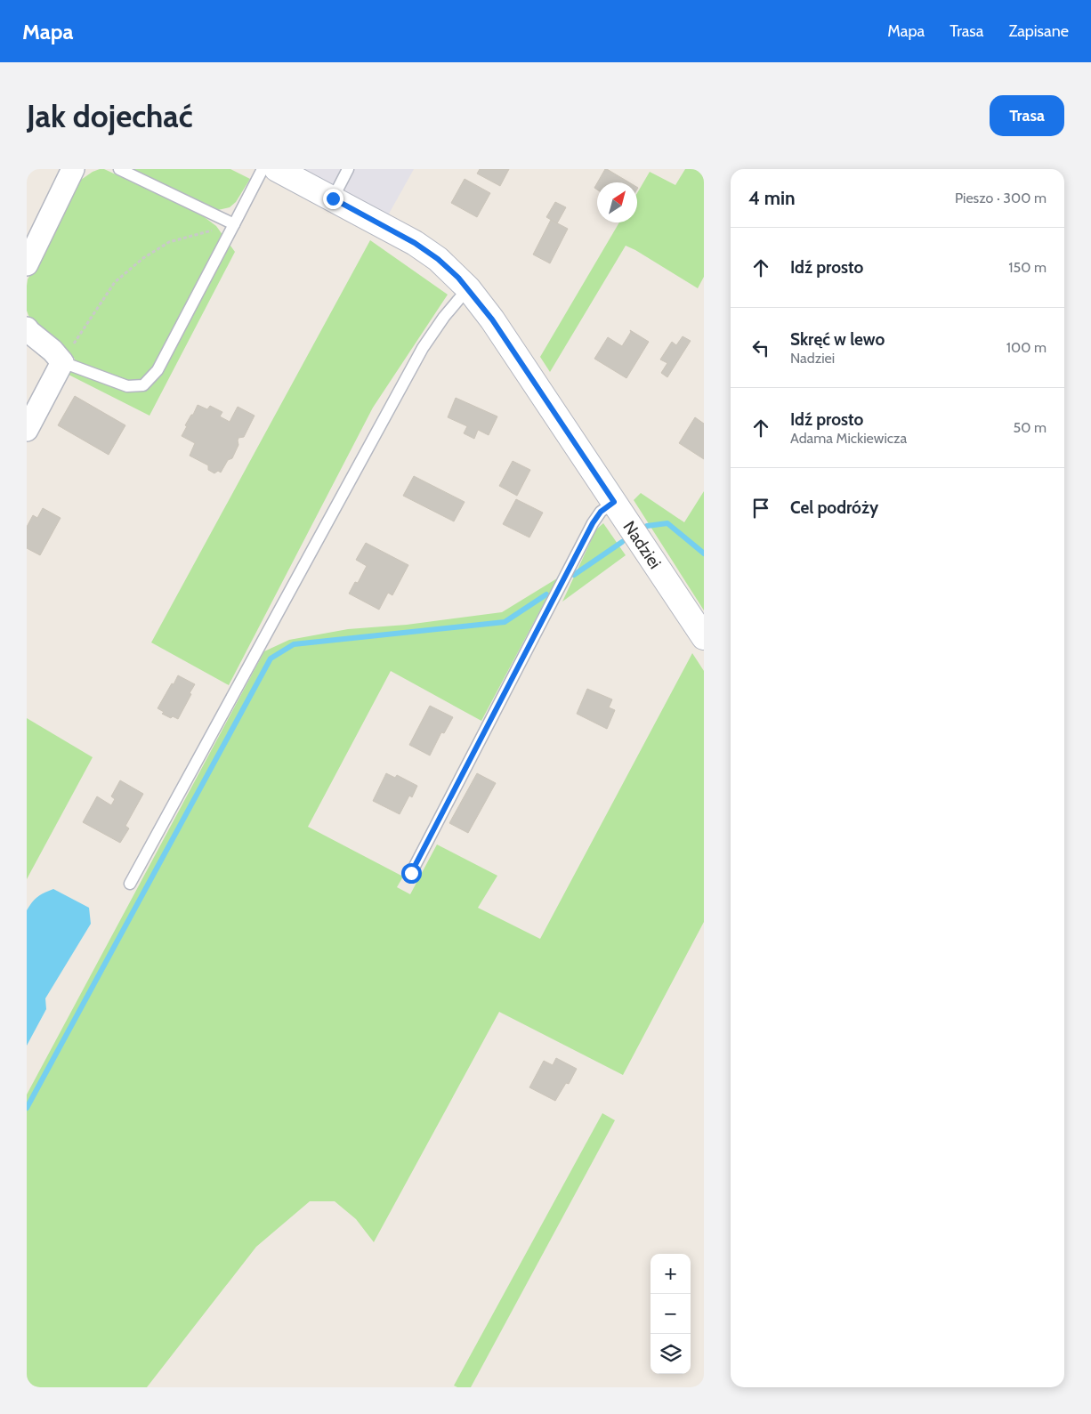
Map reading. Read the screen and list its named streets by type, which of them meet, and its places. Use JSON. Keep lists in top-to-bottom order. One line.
{"streets":{"street":["Nadziei"]},"north":"top right","page":{"header":"Mapa","nav":["Mapa","Trasa","Zapisane"],"buttons":"Trasa","title":"Jak dojechać","heading":["4 min","Pieszo · 300 m"],"list":[["Idź prosto","150 m"],["Skręć w lewo","Nadziei","100 m"],["Idź prosto","Adama Mickiewicza","50 m"],"Cel podróży"],"map_buttons":["+","−"]}}
